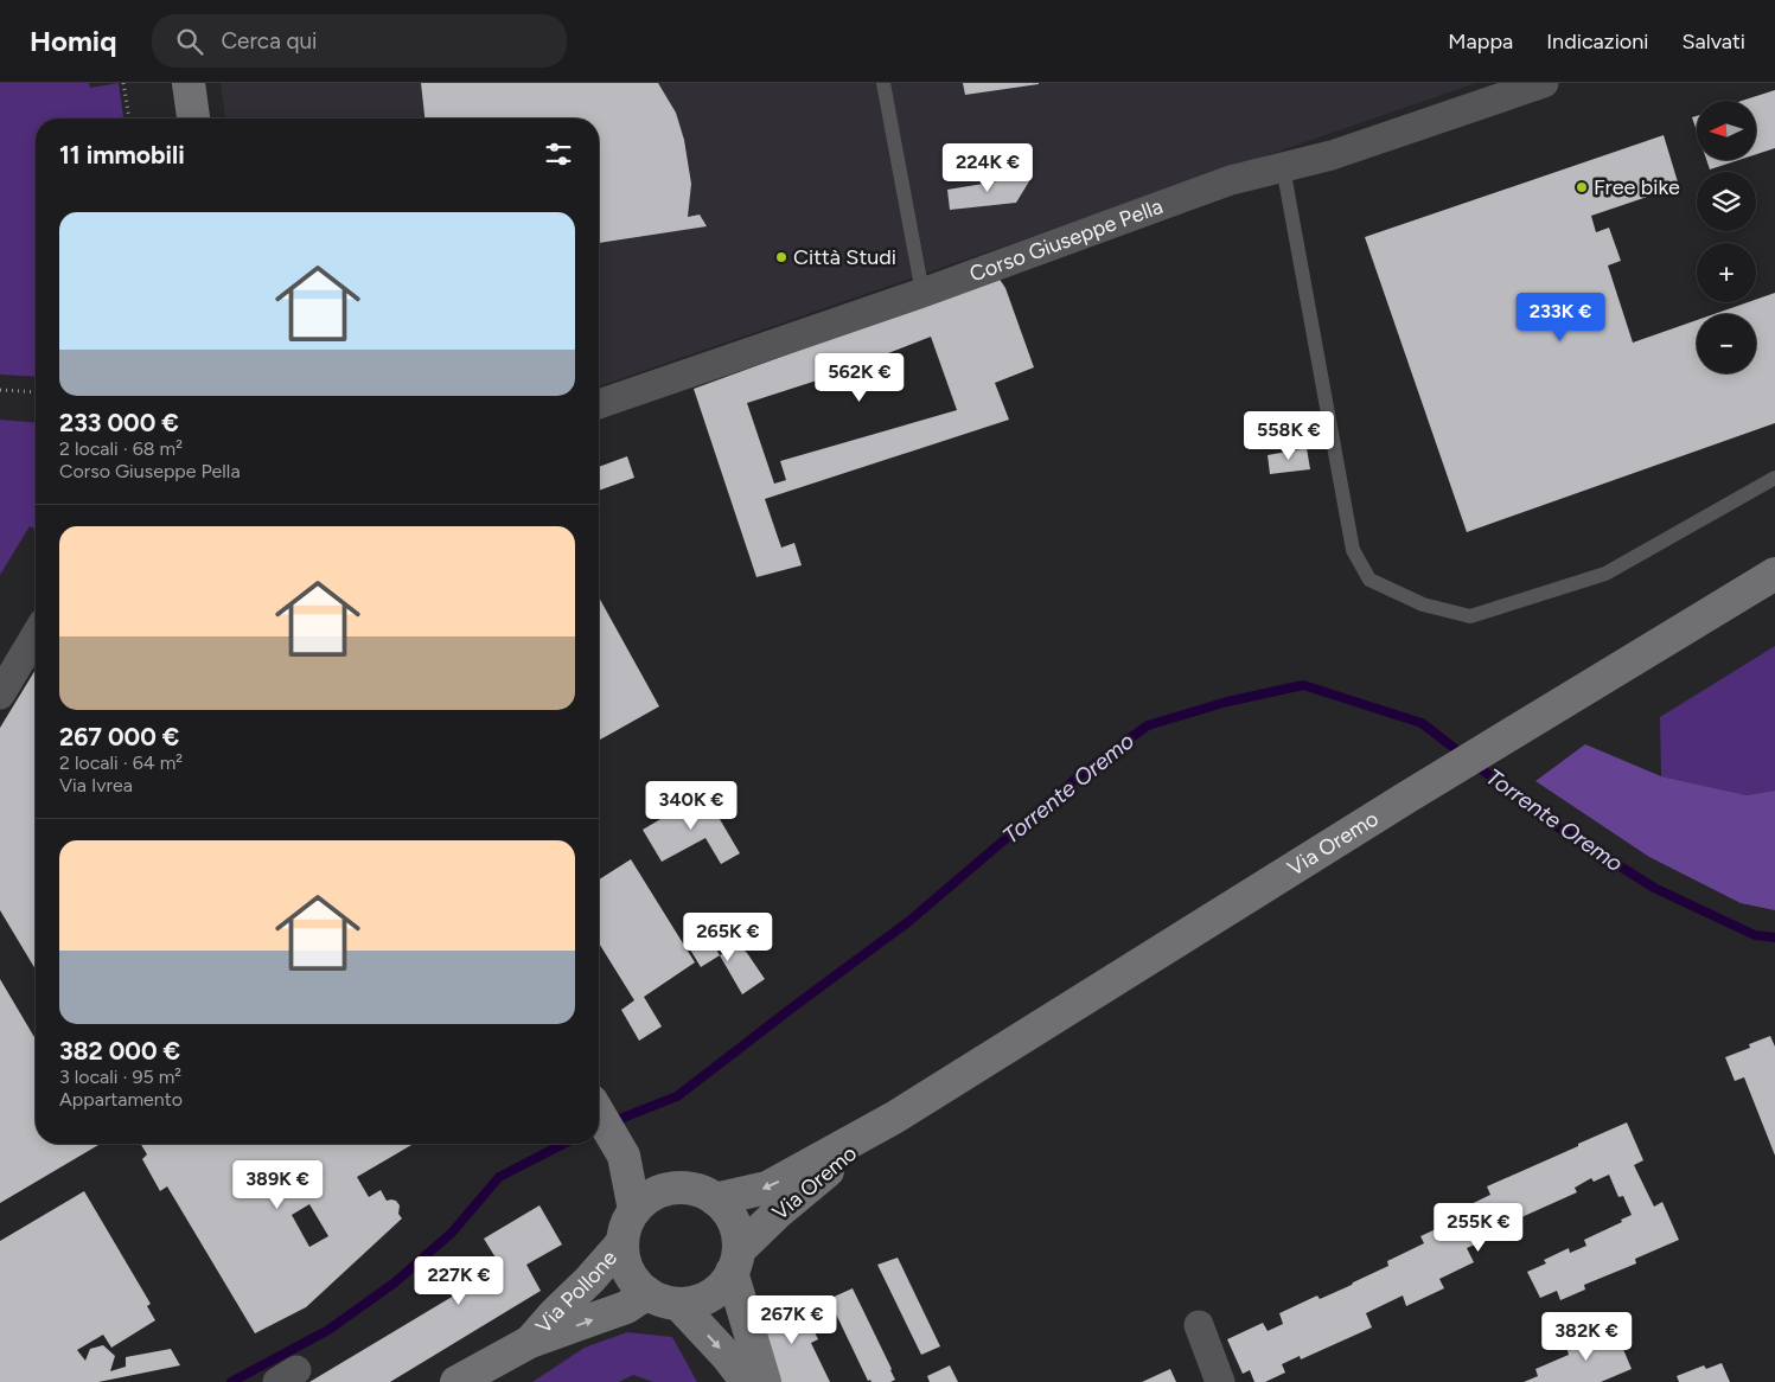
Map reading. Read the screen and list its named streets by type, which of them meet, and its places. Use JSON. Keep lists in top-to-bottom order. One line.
{"streets":{"main road":["Via Oremo","Via Pollone"],"street":["Corso Giuseppe Pella"]},"crossings":[["Via Oremo","Via Pollone"]],"water":["Torrente Oremo"],"places":["Free bike","Città Studi"],"north":"left","page":{"header":"Homiq","search":"Cerca qui","nav":["Mappa","Indicazioni","Salvati"],"map_buttons":["+","−"],"heading":"11 immobili","price":["224K €","233K €","562K €","558K €","340K €","265K €","389K €","255K €","227K €","267K €","382K €"],"list":[{"name":"233 000 €","note":"2 locali · 68 m² · Corso Giuseppe Pella"},{"name":"267 000 €","note":"2 locali · 64 m² · Via Ivrea"},{"name":"382 000 €","note":"3 locali · 95 m² · Appartamento"}]}}
